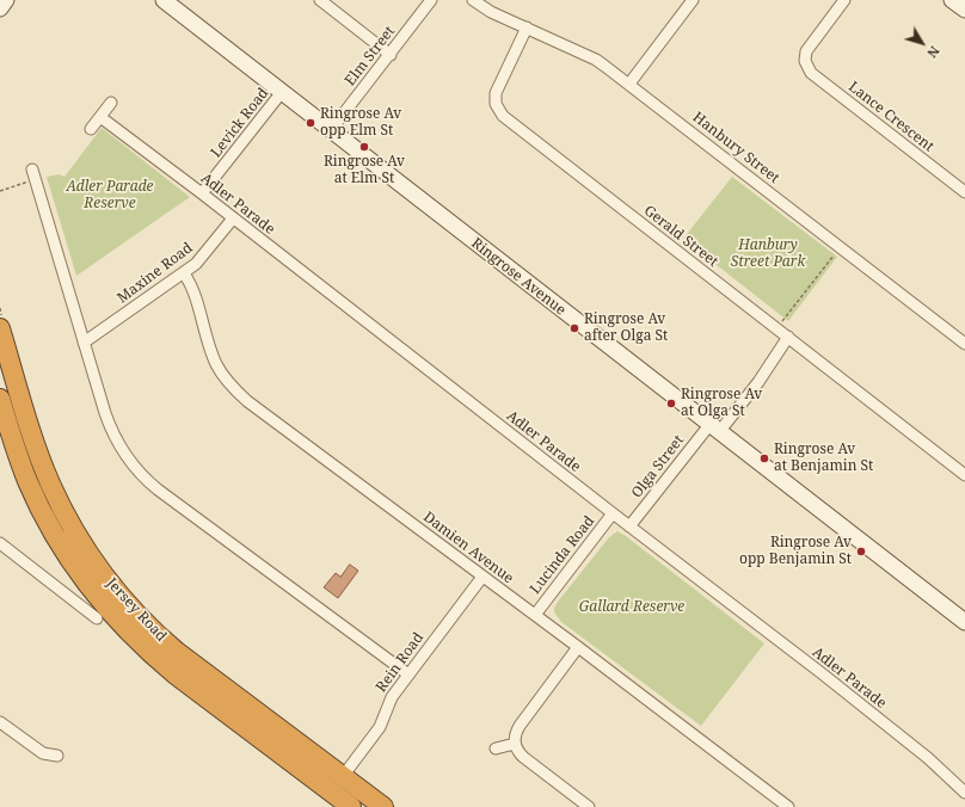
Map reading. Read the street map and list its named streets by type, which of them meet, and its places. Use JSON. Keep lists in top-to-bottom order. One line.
{"streets":{"highway":["Jersey Road"],"street":["Elm Street","Lance Crescent","Levick Road","Hanbury Street","Adler Parade","Gerald Street","Maxine Road","Ringrose Avenue","Olga Street","Damien Avenue","Lucinda Road","Rein Road"]},"crossings":[["Elm Street","Ringrose Avenue"],["Levick Road","Adler Parade"],["Levick Road","Ringrose Avenue"],["Hanbury Street","Gerald Street"],["Adler Parade","Maxine Road"],["Adler Parade","Olga Street"],["Adler Parade","Lucinda Road"],["Gerald Street","Olga Street"],["Maxine Road","Damien Avenue"],["Ringrose Avenue","Olga Street"],["Damien Avenue","Lucinda Road"],["Damien Avenue","Rein Road"],["Jersey Road","Rein Road"]],"parks":["Adler Parade Reserve","Hanbury Street Park","Gallard Reserve"],"places":["Ringrose Av opp Elm St","Ringrose Av at Elm St","Ringrose Av after Olga St","Ringrose Av at Olga St","Ringrose Av at Benjamin St","Ringrose Av opp Benjamin St"],"north":"bottom right"}
